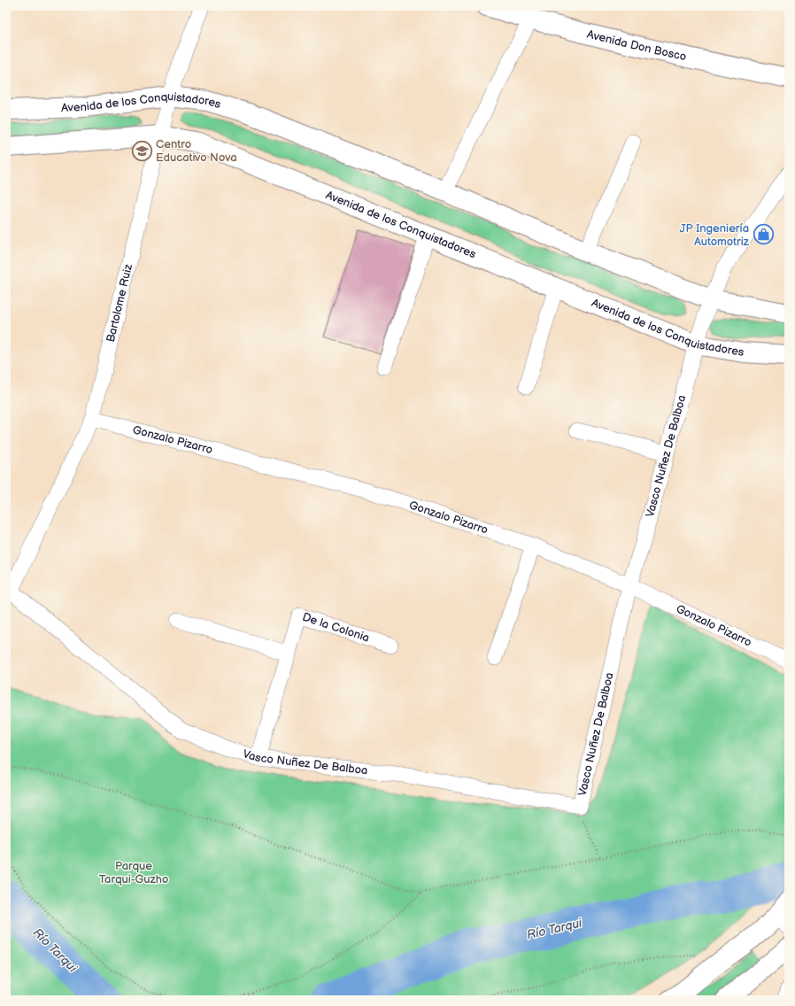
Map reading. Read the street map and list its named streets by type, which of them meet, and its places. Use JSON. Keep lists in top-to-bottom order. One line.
{"streets":{"main road":["Avenida Don Bosco","Avenida de los Conquistadores"],"street":["Bartolome Ruiz","Gonzalo Pizarro","Vasco Nuñez De Balboa","De la Colonia"]},"crossings":[["Avenida de los Conquistadores","Bartolome Ruiz"],["Avenida de los Conquistadores","Vasco Nuñez De Balboa"],["Bartolome Ruiz","Gonzalo Pizarro"],["Bartolome Ruiz","Vasco Nuñez De Balboa"],["Gonzalo Pizarro","Vasco Nuñez De Balboa"],["Vasco Nuñez De Balboa","De la Colonia"]],"water":["Río Tarqui"],"parks":["Parque Tarqui-Guzho"],"places":{"school or university":["Centro Educativo Nova"],"shop":["JP Ingeniería Automotriz"]}}
